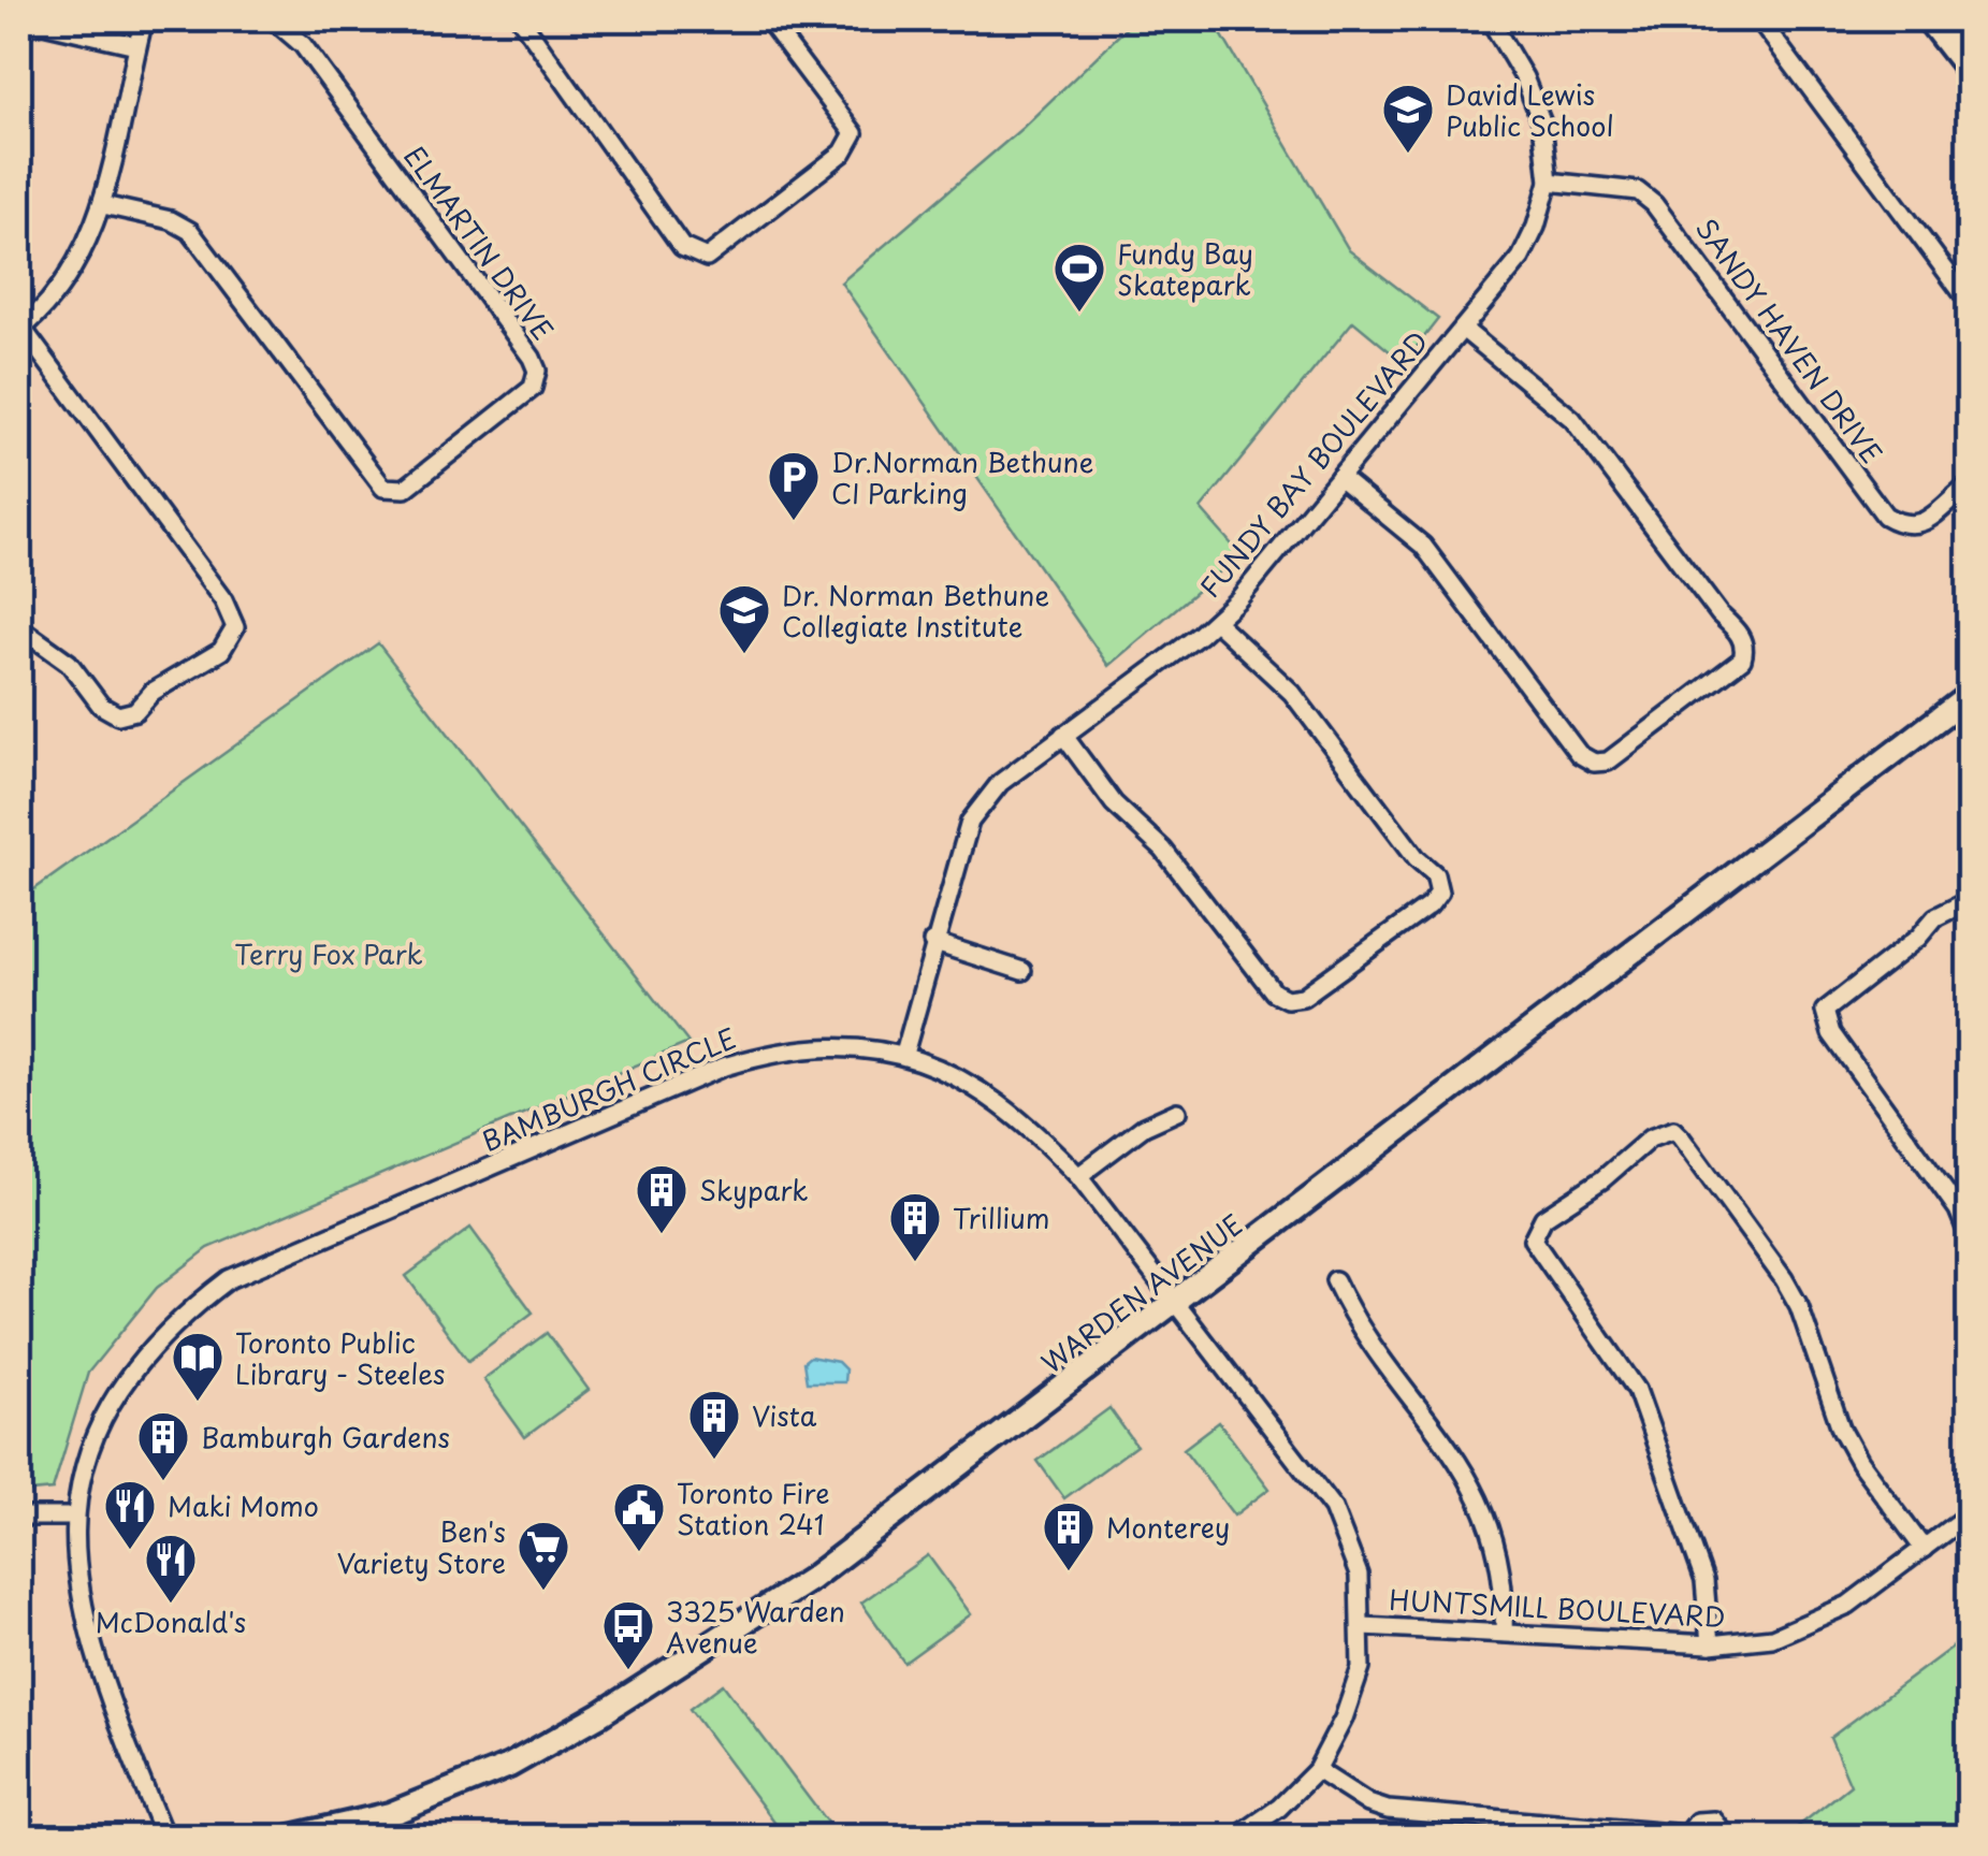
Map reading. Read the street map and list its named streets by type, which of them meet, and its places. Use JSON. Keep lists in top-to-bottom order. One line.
{"streets":{"main road":["WARDEN AVENUE"],"street":["ELMARTIN DRIVE","SANDY HAVEN DRIVE","FUNDY BAY BOULEVARD","BAMBURGH CIRCLE","HUNTSMILL BOULEVARD"]},"crossings":[["SANDY HAVEN DRIVE","FUNDY BAY BOULEVARD"],["FUNDY BAY BOULEVARD","BAMBURGH CIRCLE"],["BAMBURGH CIRCLE","WARDEN AVENUE"],["BAMBURGH CIRCLE","HUNTSMILL BOULEVARD"]],"parks":["Terry Fox Park"],"places":{"school or university":["David Lewis Public School","Dr. Norman Bethune Collegiate Institute"],"sports":["Fundy Bay Skatepark"],"parking":["Dr.Norman Bethune CI Parking"],"building":["Skypark","Trillium","Vista","Bamburgh Gardens","Monterey"],"library":["Toronto Public Library - Steeles"],"restaurant":["Maki Momo","McDonald's"],"public building":["Toronto Fire Station 241"],"supermarket":["Ben's Variety Store"],"bus stop":["3325 Warden Avenue"]}}
